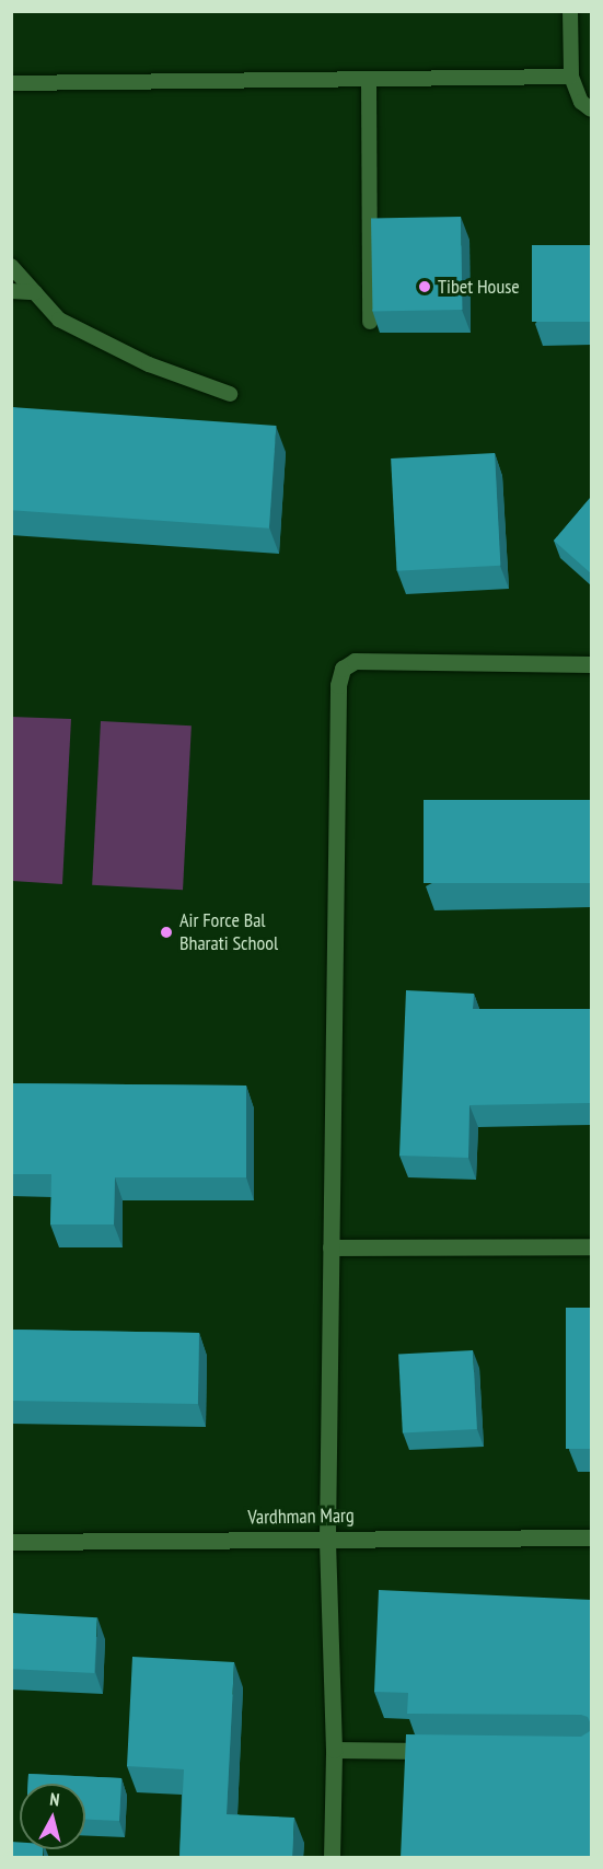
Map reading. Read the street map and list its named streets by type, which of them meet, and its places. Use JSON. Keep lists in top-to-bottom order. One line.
{"streets":{"street":["Vardhman Marg"]},"places":["Tibet House","Air Force Bal Bharati School"],"north":"top"}
